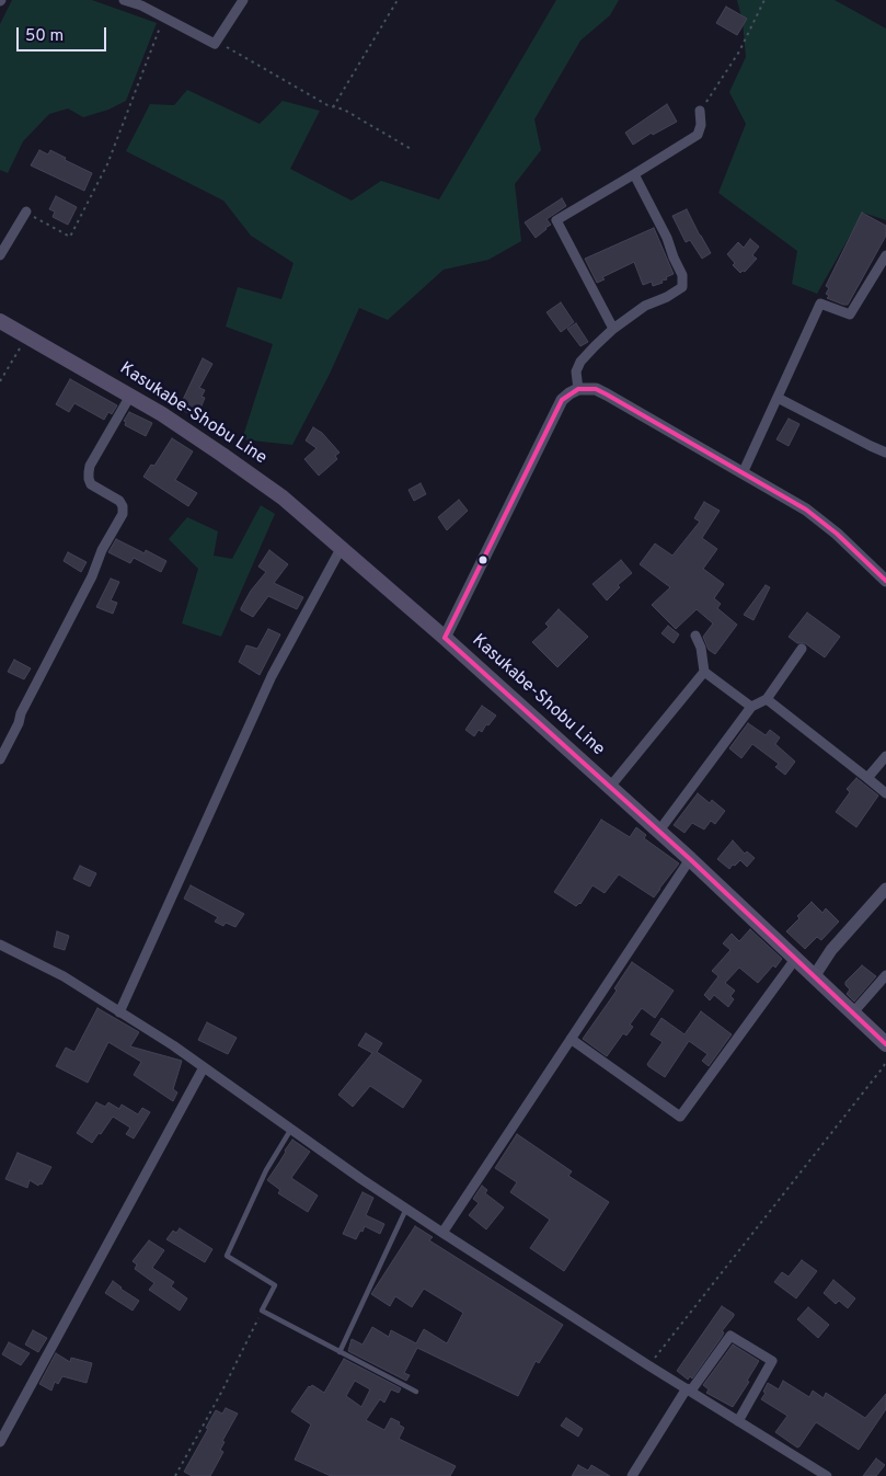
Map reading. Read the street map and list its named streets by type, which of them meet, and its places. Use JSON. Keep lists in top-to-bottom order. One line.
{"streets":{"main road":["Kasukabe-Shobu Line"]},"scale_bar":"50 m"}
